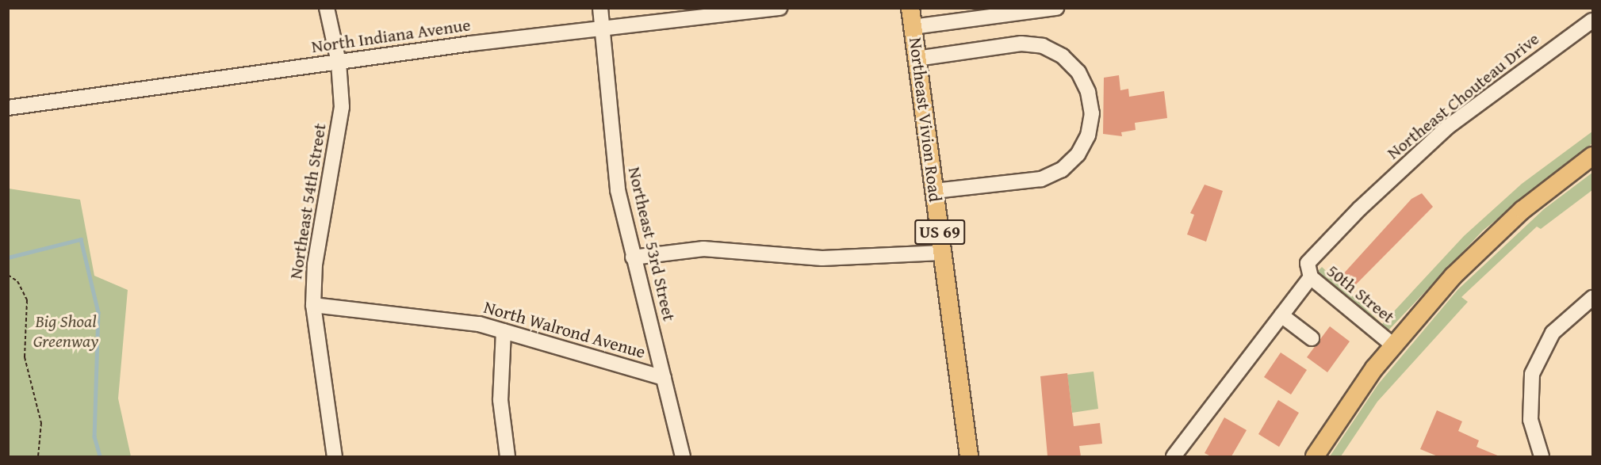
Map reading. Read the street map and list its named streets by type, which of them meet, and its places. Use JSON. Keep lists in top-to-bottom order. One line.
{"streets":{"main road":["Northeast Vivion Road","US 69"],"street":["North Indiana Avenue","Northeast Chouteau Drive","Northeast 54th Street","Northeast 53rd Street","50th Street","North Walrond Avenue"]},"crossings":[["North Indiana Avenue","Northeast 54th Street"],["North Indiana Avenue","Northeast 53rd Street"],["Northeast Chouteau Drive","50th Street"],["Northeast 54th Street","North Walrond Avenue"],["Northeast 53rd Street","North Walrond Avenue"]],"parks":["Big Shoal Greenway"]}
